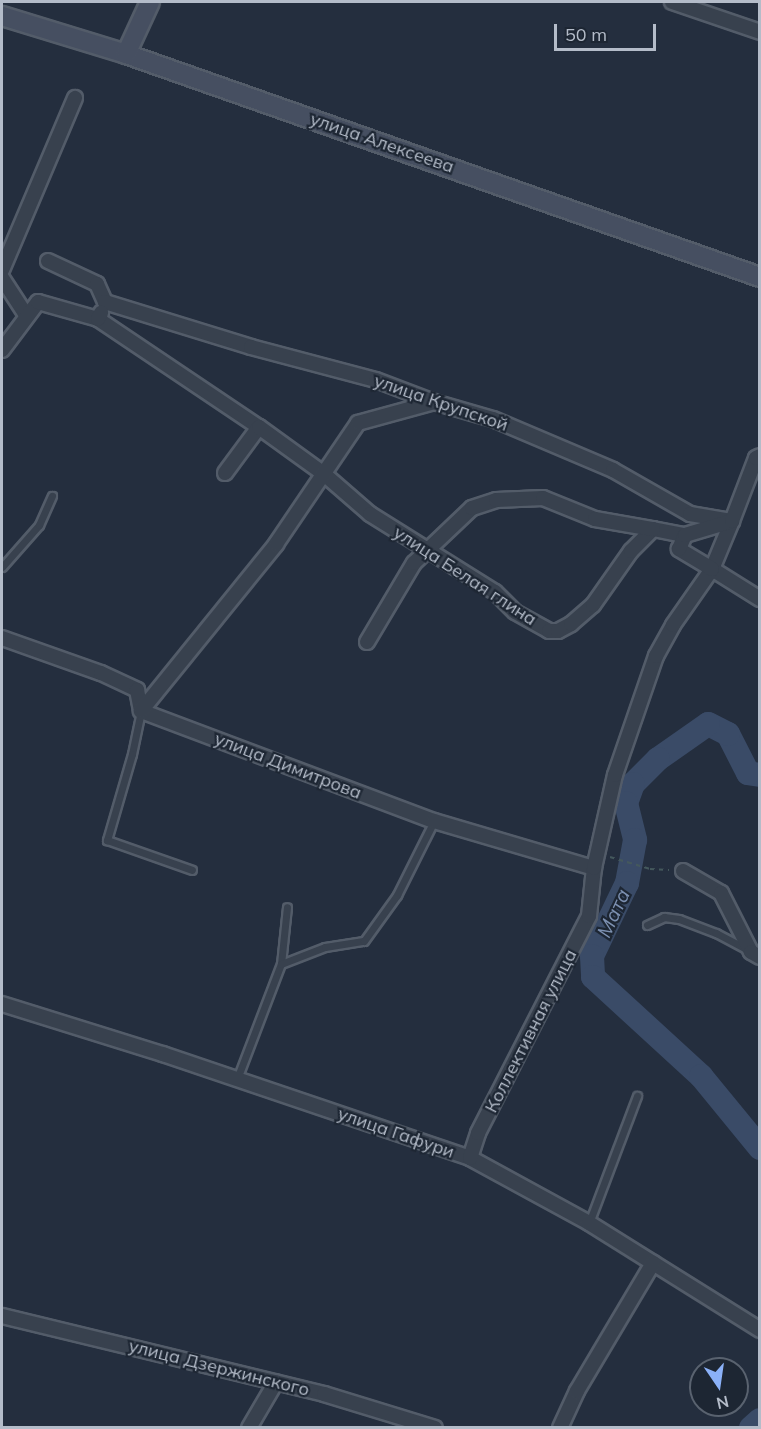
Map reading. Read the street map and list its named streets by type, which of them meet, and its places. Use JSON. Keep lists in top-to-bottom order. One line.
{"streets":{"main road":["улица Алексеева"],"street":["улица Крупской","улица Белая глина","улица Димитрова","Коллективная улица","улица Гафури","улица Дзержинского"]},"crossings":[["улица Димитрова","Коллективная улица"],["Коллективная улица","улица Гафури"]],"water":["Мата"],"scale_bar":"50 m","north":"bottom"}
